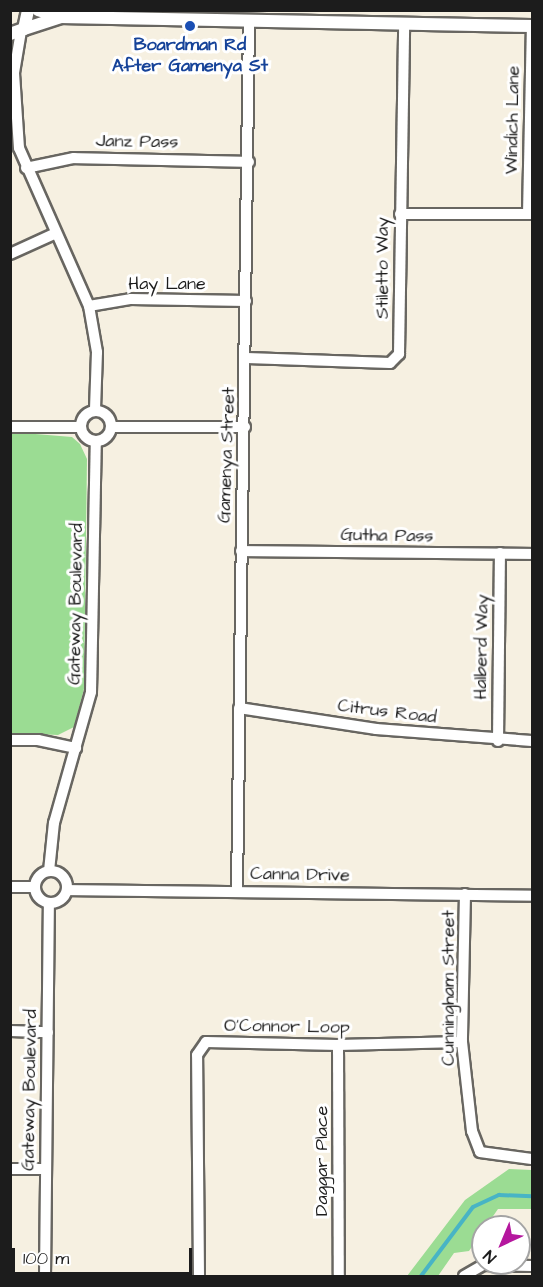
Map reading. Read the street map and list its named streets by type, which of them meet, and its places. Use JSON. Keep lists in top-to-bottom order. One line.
{"streets":{"street":["Windich Lane","Janz Pass","Stiletto Way","Hay Lane","Gamenya Street","Gutha Pass","Gateway Boulevard","Halberd Way","Citrus Road","Canna Drive","Cunningham Street","O'Connor Loop","Daggar Place"]},"crossings":[["Janz Pass","Gamenya Street"],["Stiletto Way","Gamenya Street"],["Hay Lane","Gamenya Street"],["Gamenya Street","Gutha Pass"],["Gamenya Street","Citrus Road"],["Gamenya Street","Canna Drive"],["Gutha Pass","Halberd Way"],["Gateway Boulevard","Canna Drive"],["Halberd Way","Citrus Road"],["Canna Drive","Cunningham Street"],["Cunningham Street","O'Connor Loop"],["O'Connor Loop","Daggar Place"]],"places":["Boardman Rd After Gamenya St"],"scale_bar":"100 m","north":"bottom left"}
